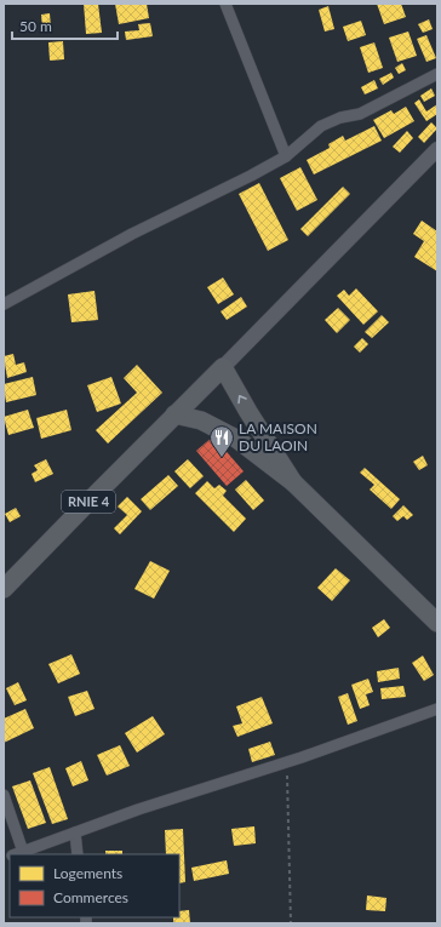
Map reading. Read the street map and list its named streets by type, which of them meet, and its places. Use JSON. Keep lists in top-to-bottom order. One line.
{"streets":{"main road":["RNIE 4"]},"places":{"restaurant":["LA MAISON DU LAOIN"]},"legend":["Logements","Commerces"],"scale_bar":"50 m"}
